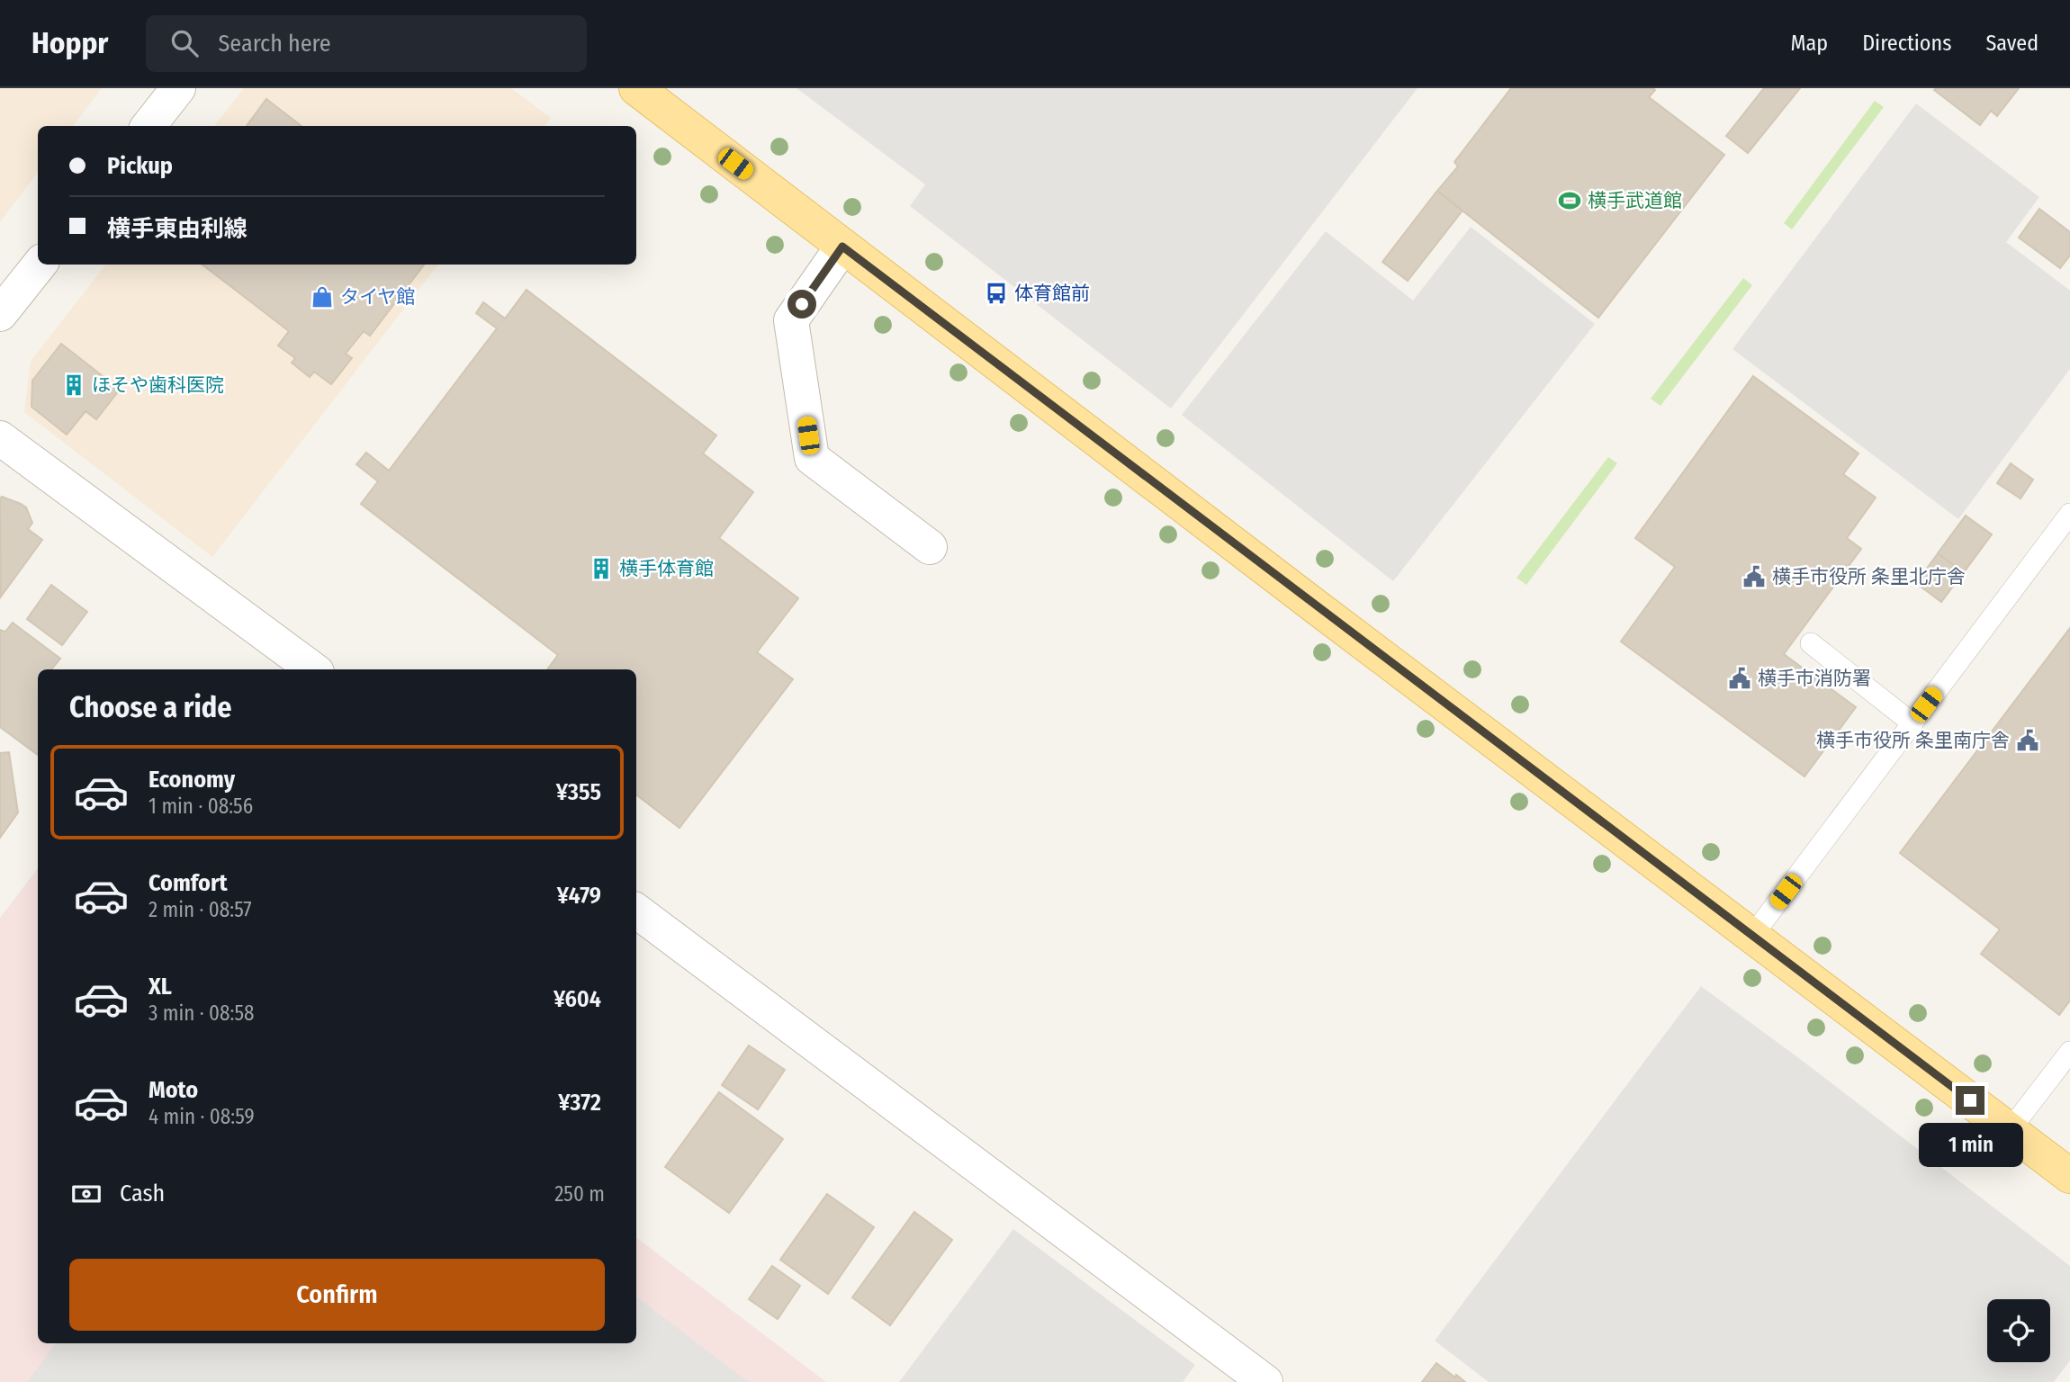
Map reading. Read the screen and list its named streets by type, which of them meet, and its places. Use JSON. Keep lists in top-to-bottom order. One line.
{"places":{"sports":["横手武道館"],"bus stop":["体育館前"],"shop":["タイヤ館"],"building":["ほそや歯科医院","横手体育館"],"public building":["横手市役所 条里北庁舎","横手市消防署","横手市役所 条里南庁舎"]},"page":{"header":"Hoppr","search":"Search here","nav":["Map","Directions","Saved"],"banner":["Pickup","横手東由利線"],"heading":"Choose a ride","list":[{"name":"Economy","note":"1 min · 08:56","value":"¥355"},{"name":"Comfort","note":"2 min · 08:57","value":"¥479"},{"name":"XL","note":"3 min · 08:58","value":"¥604"},{"name":"Moto","note":"4 min · 08:59","value":"¥372"}],"bubble":"1 min","pay":["Cash","250 m"],"buttons":"Confirm"}}
